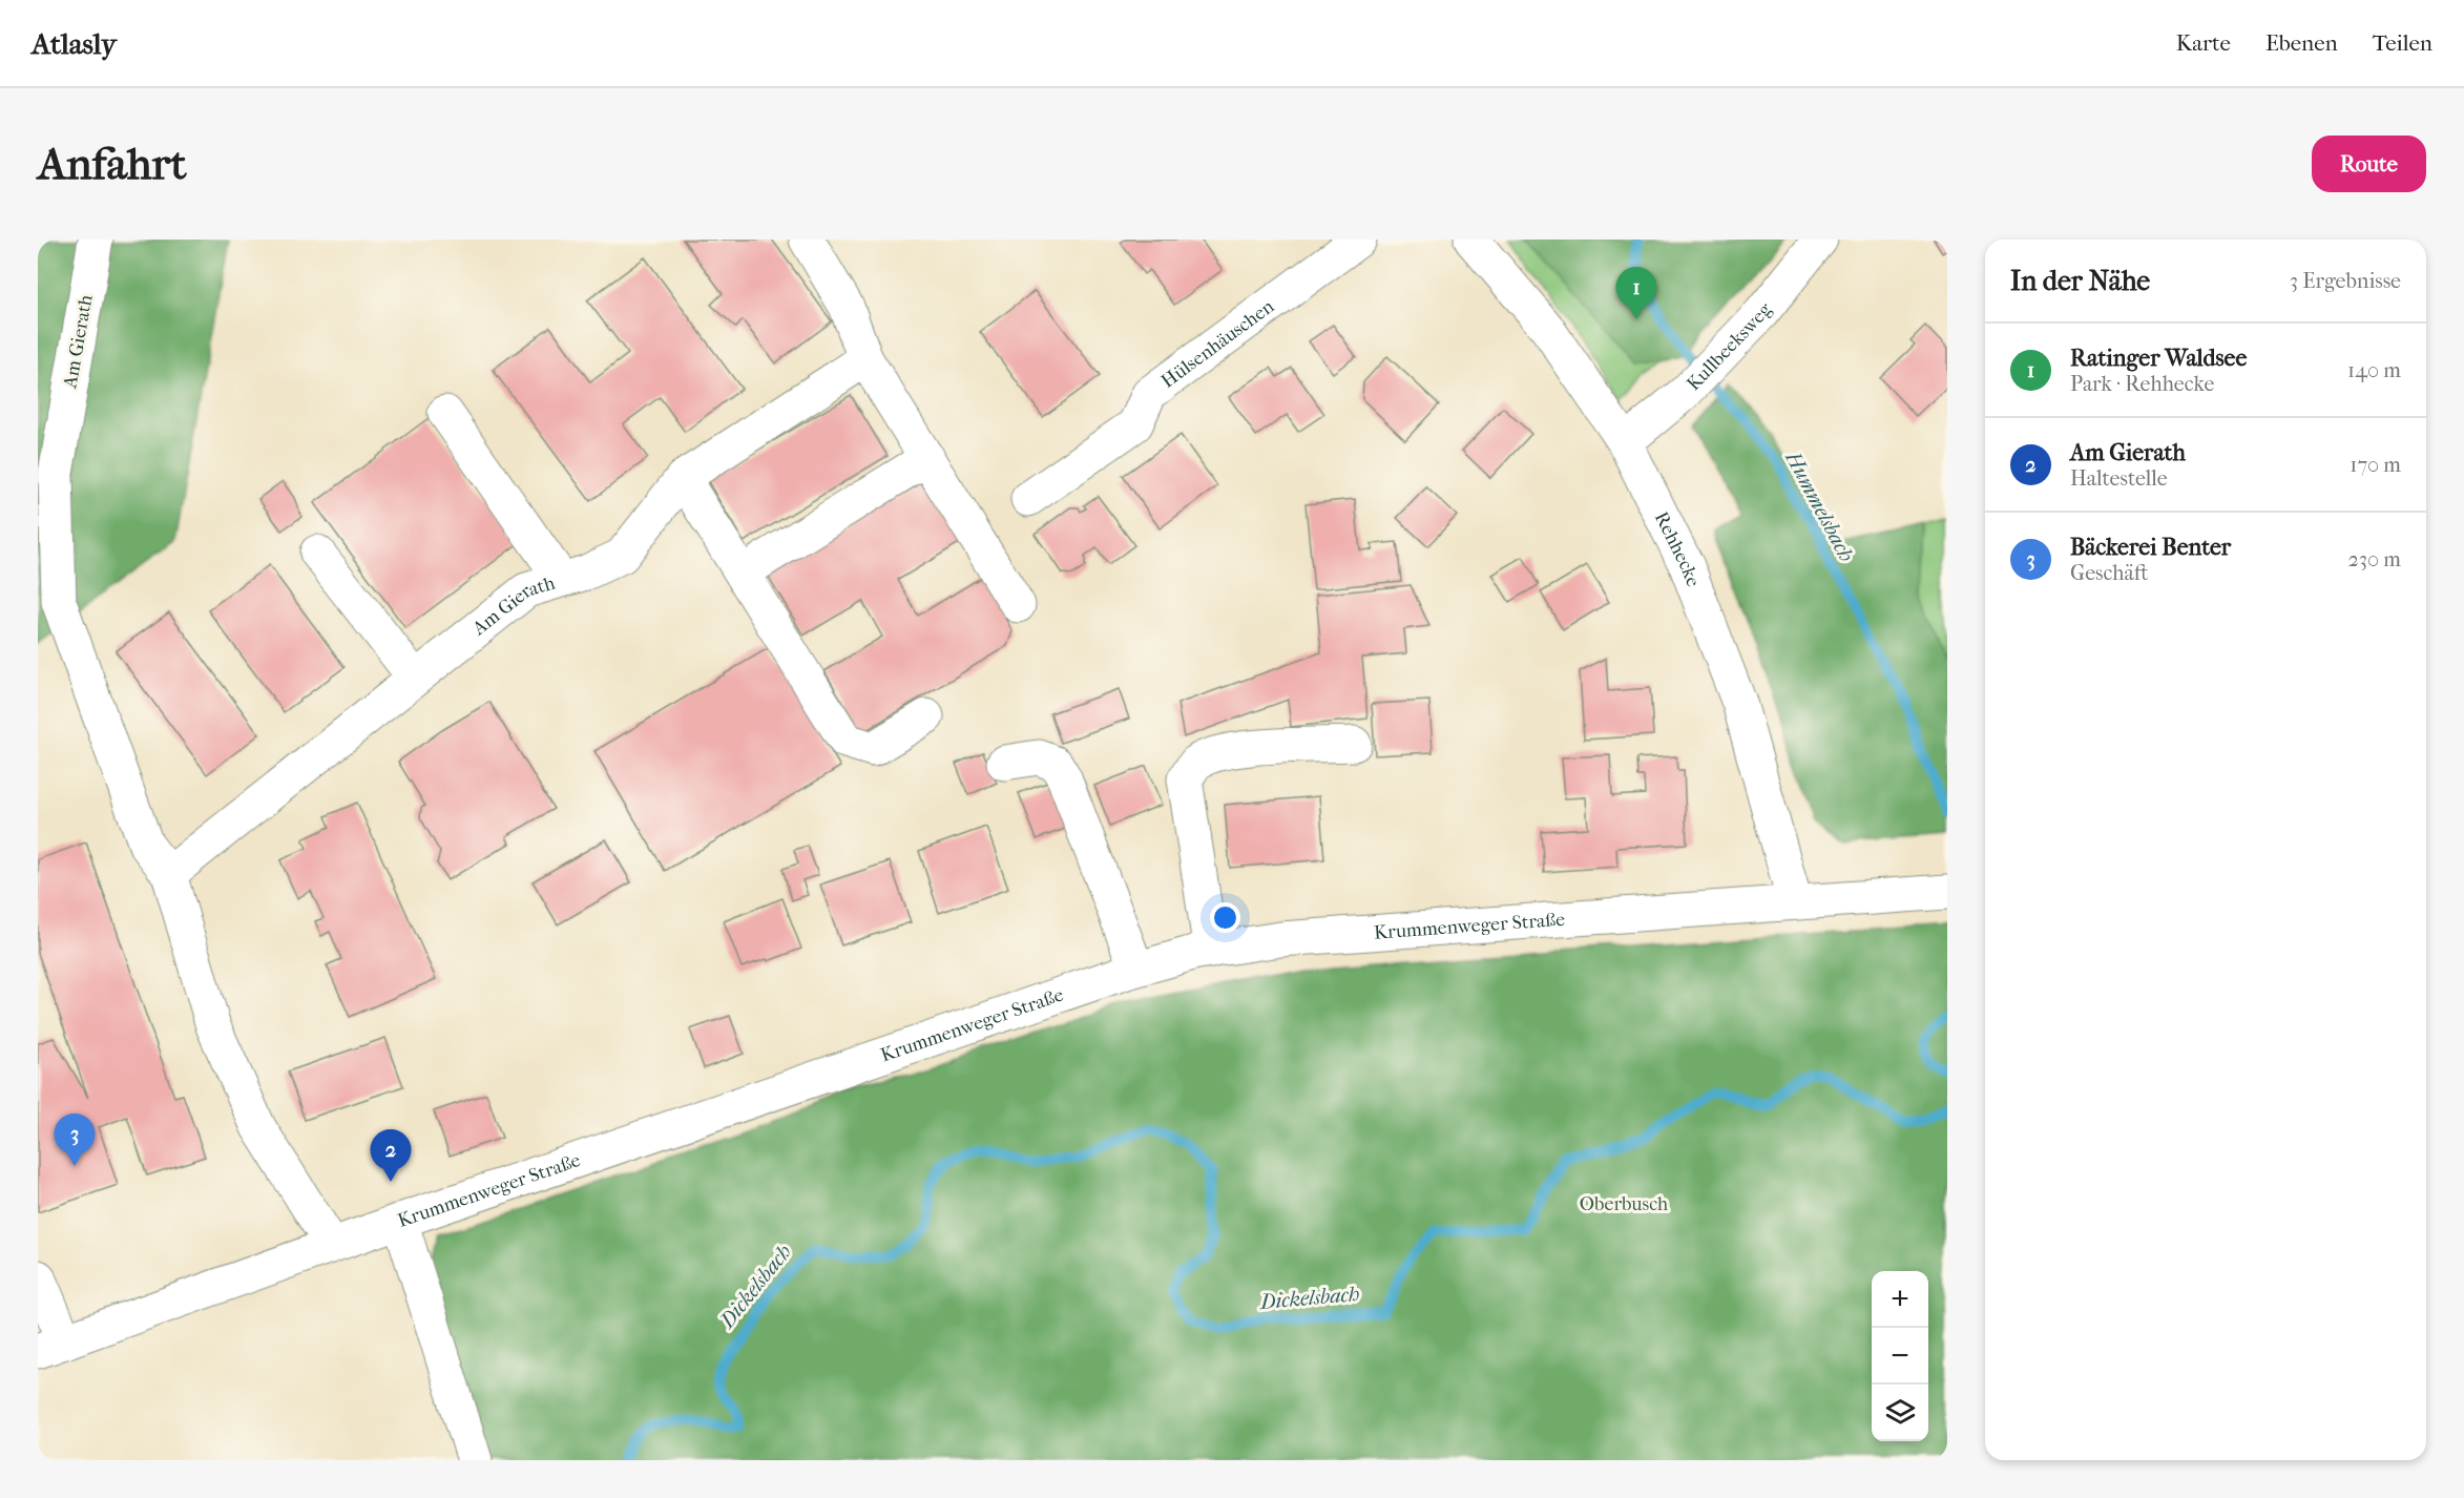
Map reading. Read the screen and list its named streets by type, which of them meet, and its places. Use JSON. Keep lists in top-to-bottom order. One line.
{"streets":{"street":["Am Gierath","Hülsenhäuschen","Kullbeeksweg","Rehhecke","Krummenweger Straße"]},"crossings":[["Am Gierath","Krummenweger Straße"],["Kullbeeksweg","Rehhecke"],["Rehhecke","Krummenweger Straße"]],"water":["Hummelsbach","Dickelsbach"],"parks":["Oberbusch"],"page":{"header":"Atlasly","nav":["Karte","Ebenen","Teilen"],"buttons":"Route","title":"Anfahrt","heading":["In der Nähe","3 Ergebnisse"],"pins":["1","3","2"],"list":[{"mark":"1","name":"Ratinger Waldsee","note":"Park · Rehhecke","value":"140 m"},{"mark":"2","name":"Am Gierath","note":"Haltestelle","value":"170 m"},{"mark":"3","name":"Bäckerei Benter","note":"Geschäft","value":"230 m"}],"map_buttons":["+","−"]}}
